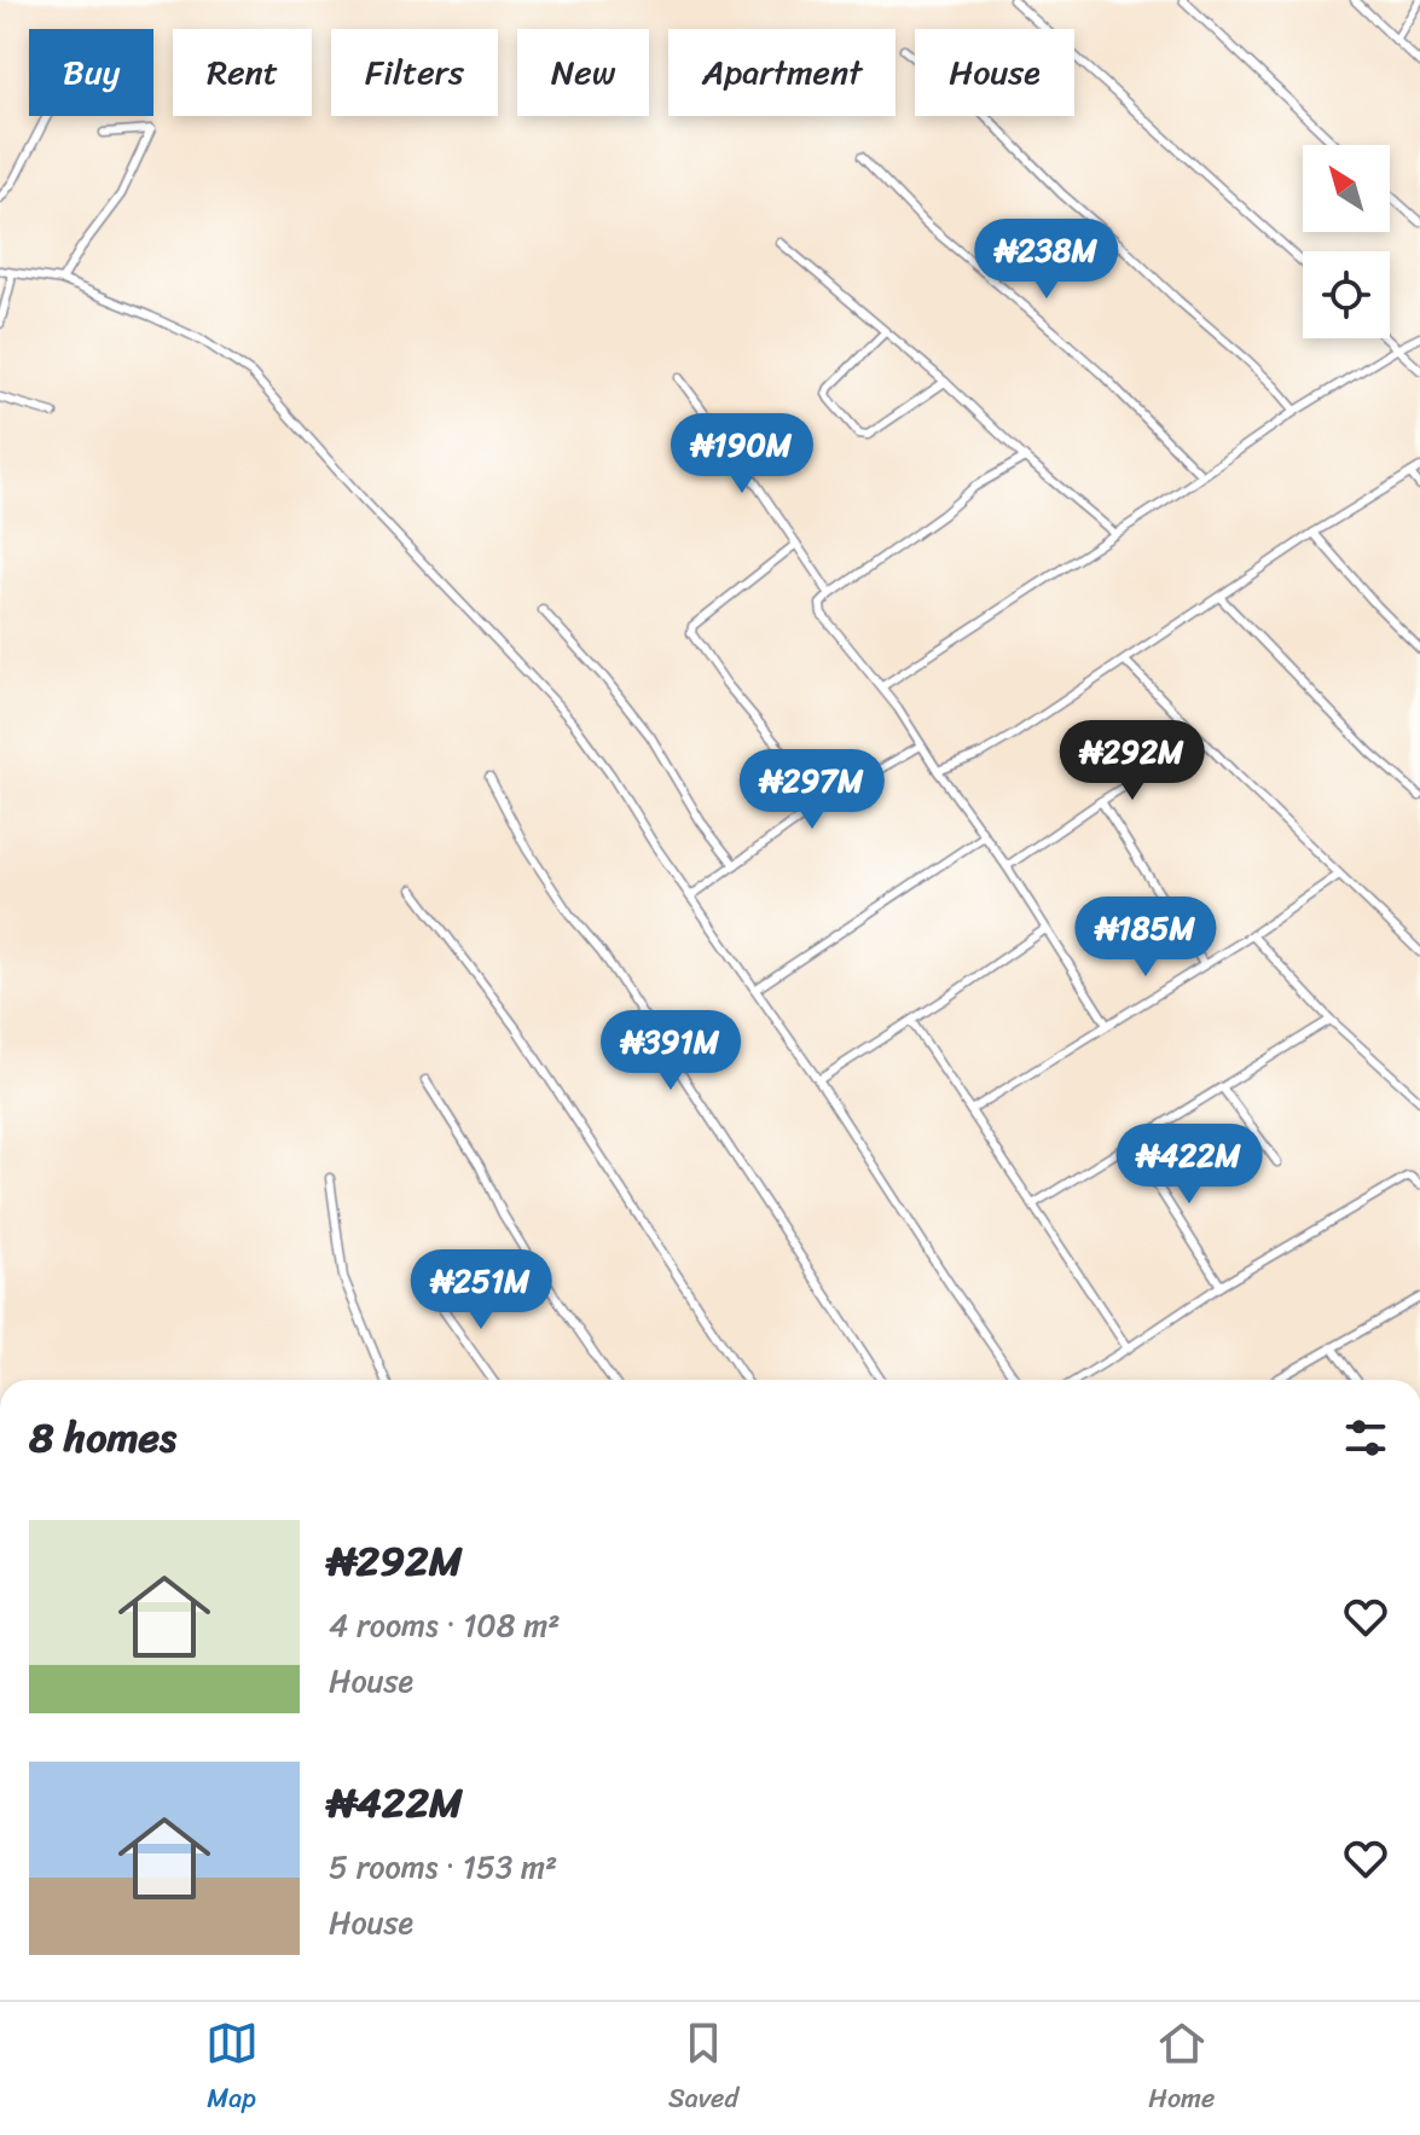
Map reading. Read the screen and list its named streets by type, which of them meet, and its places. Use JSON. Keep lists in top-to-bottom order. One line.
{"north":"top left","page":{"chip":["Buy","Rent","Filters","New","Apartment","House"],"price":["₦238M","₦190M","₦292M","₦297M","₦185M","₦391M","₦422M","₦251M"],"heading":"8 homes","list":[{"name":"₦292M","note":"4 rooms · 108 m² · House"},{"name":"₦422M","note":"5 rooms · 153 m² · House"}],"tabs":["Map","Saved","Home"]}}
